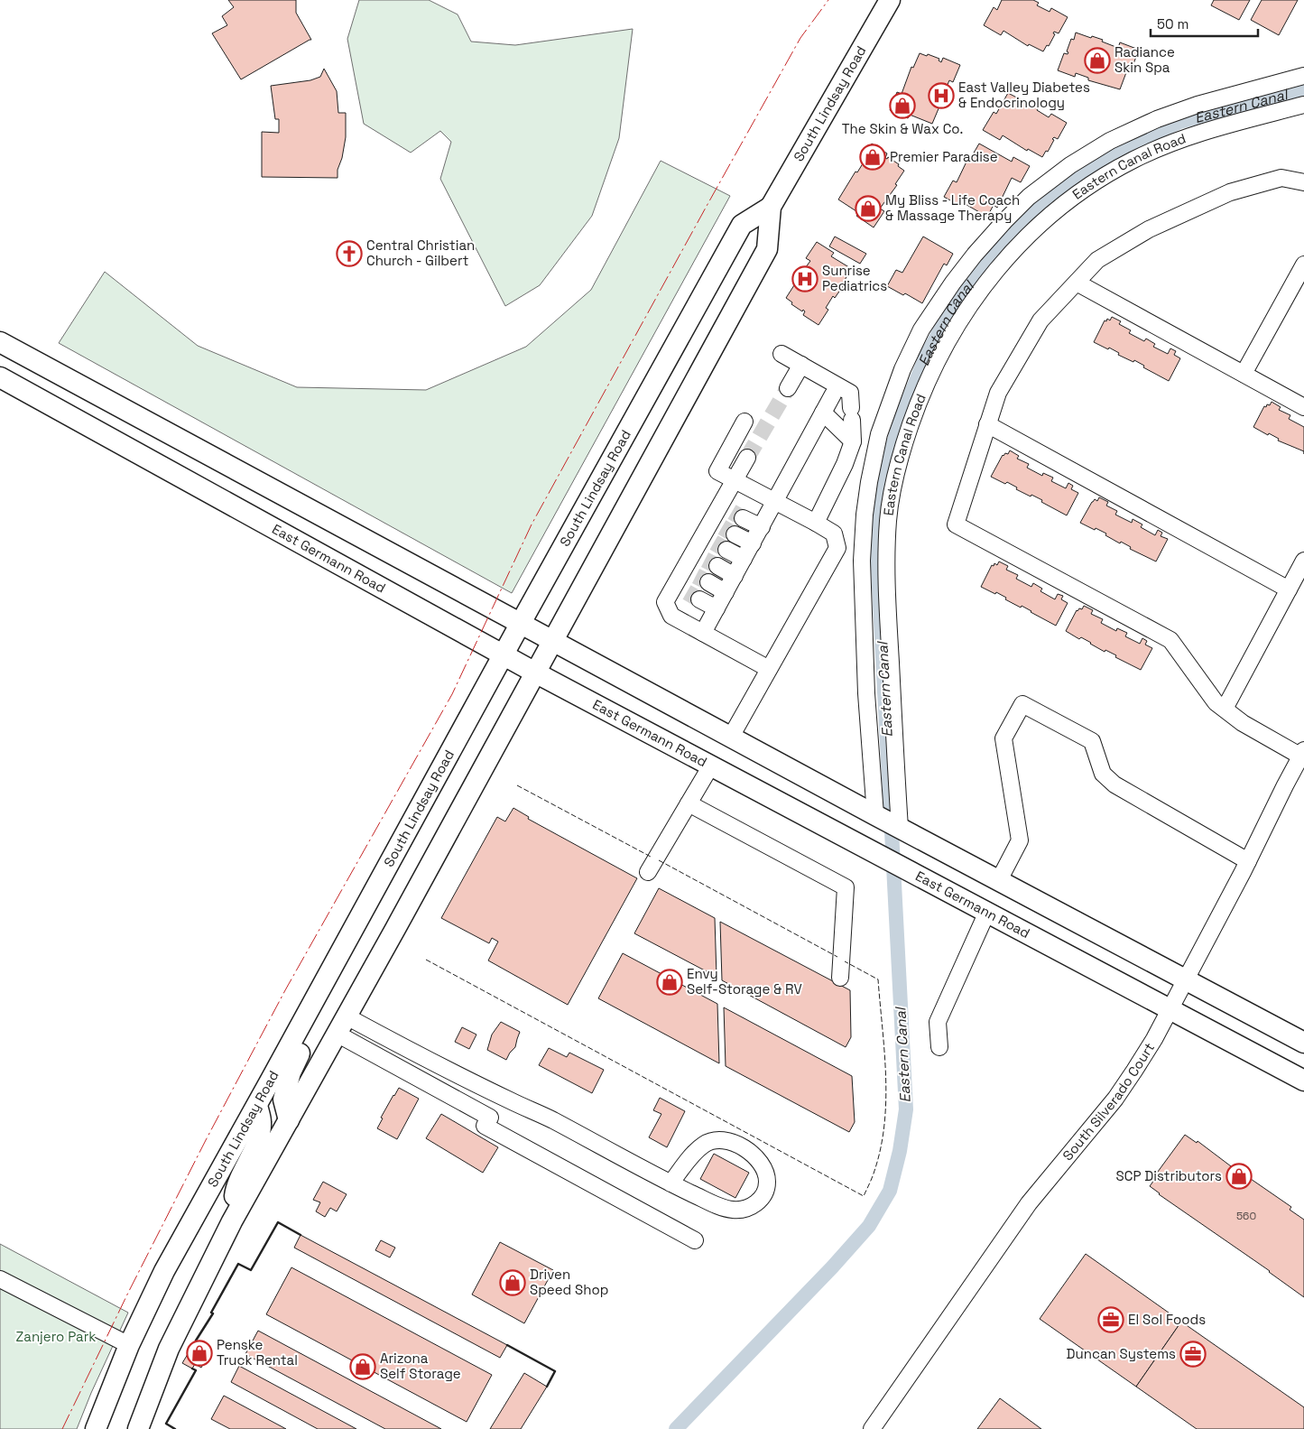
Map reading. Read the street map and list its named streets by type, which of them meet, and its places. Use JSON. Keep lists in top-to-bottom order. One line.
{"streets":{"main road":["South Lindsay Road","East Germann Road"],"street":["Eastern Canal Road","South Silverado Court"]},"crossings":[["South Lindsay Road","East Germann Road"],["East Germann Road","South Silverado Court"]],"water":["Eastern Canal"],"parks":["Zanjero Park"],"places":{"shop":["Radiance Skin Spa","The Skin & Wax Co.","Premier Paradise","My Bliss - Life Coach & Massage Therapy","Envy Self-Storage & RV","SCP Distributors","Driven Speed Shop","Penske Truck Rental","Arizona Self Storage"],"hospital":["East Valley Diabetes & Endocrinology","Sunrise Pediatrics"],"church":["Central Christian Church - Gilbert"],"office":["El Sol Foods","Duncan Systems"]},"house_numbers":["560"],"scale_bar":"50 m"}
